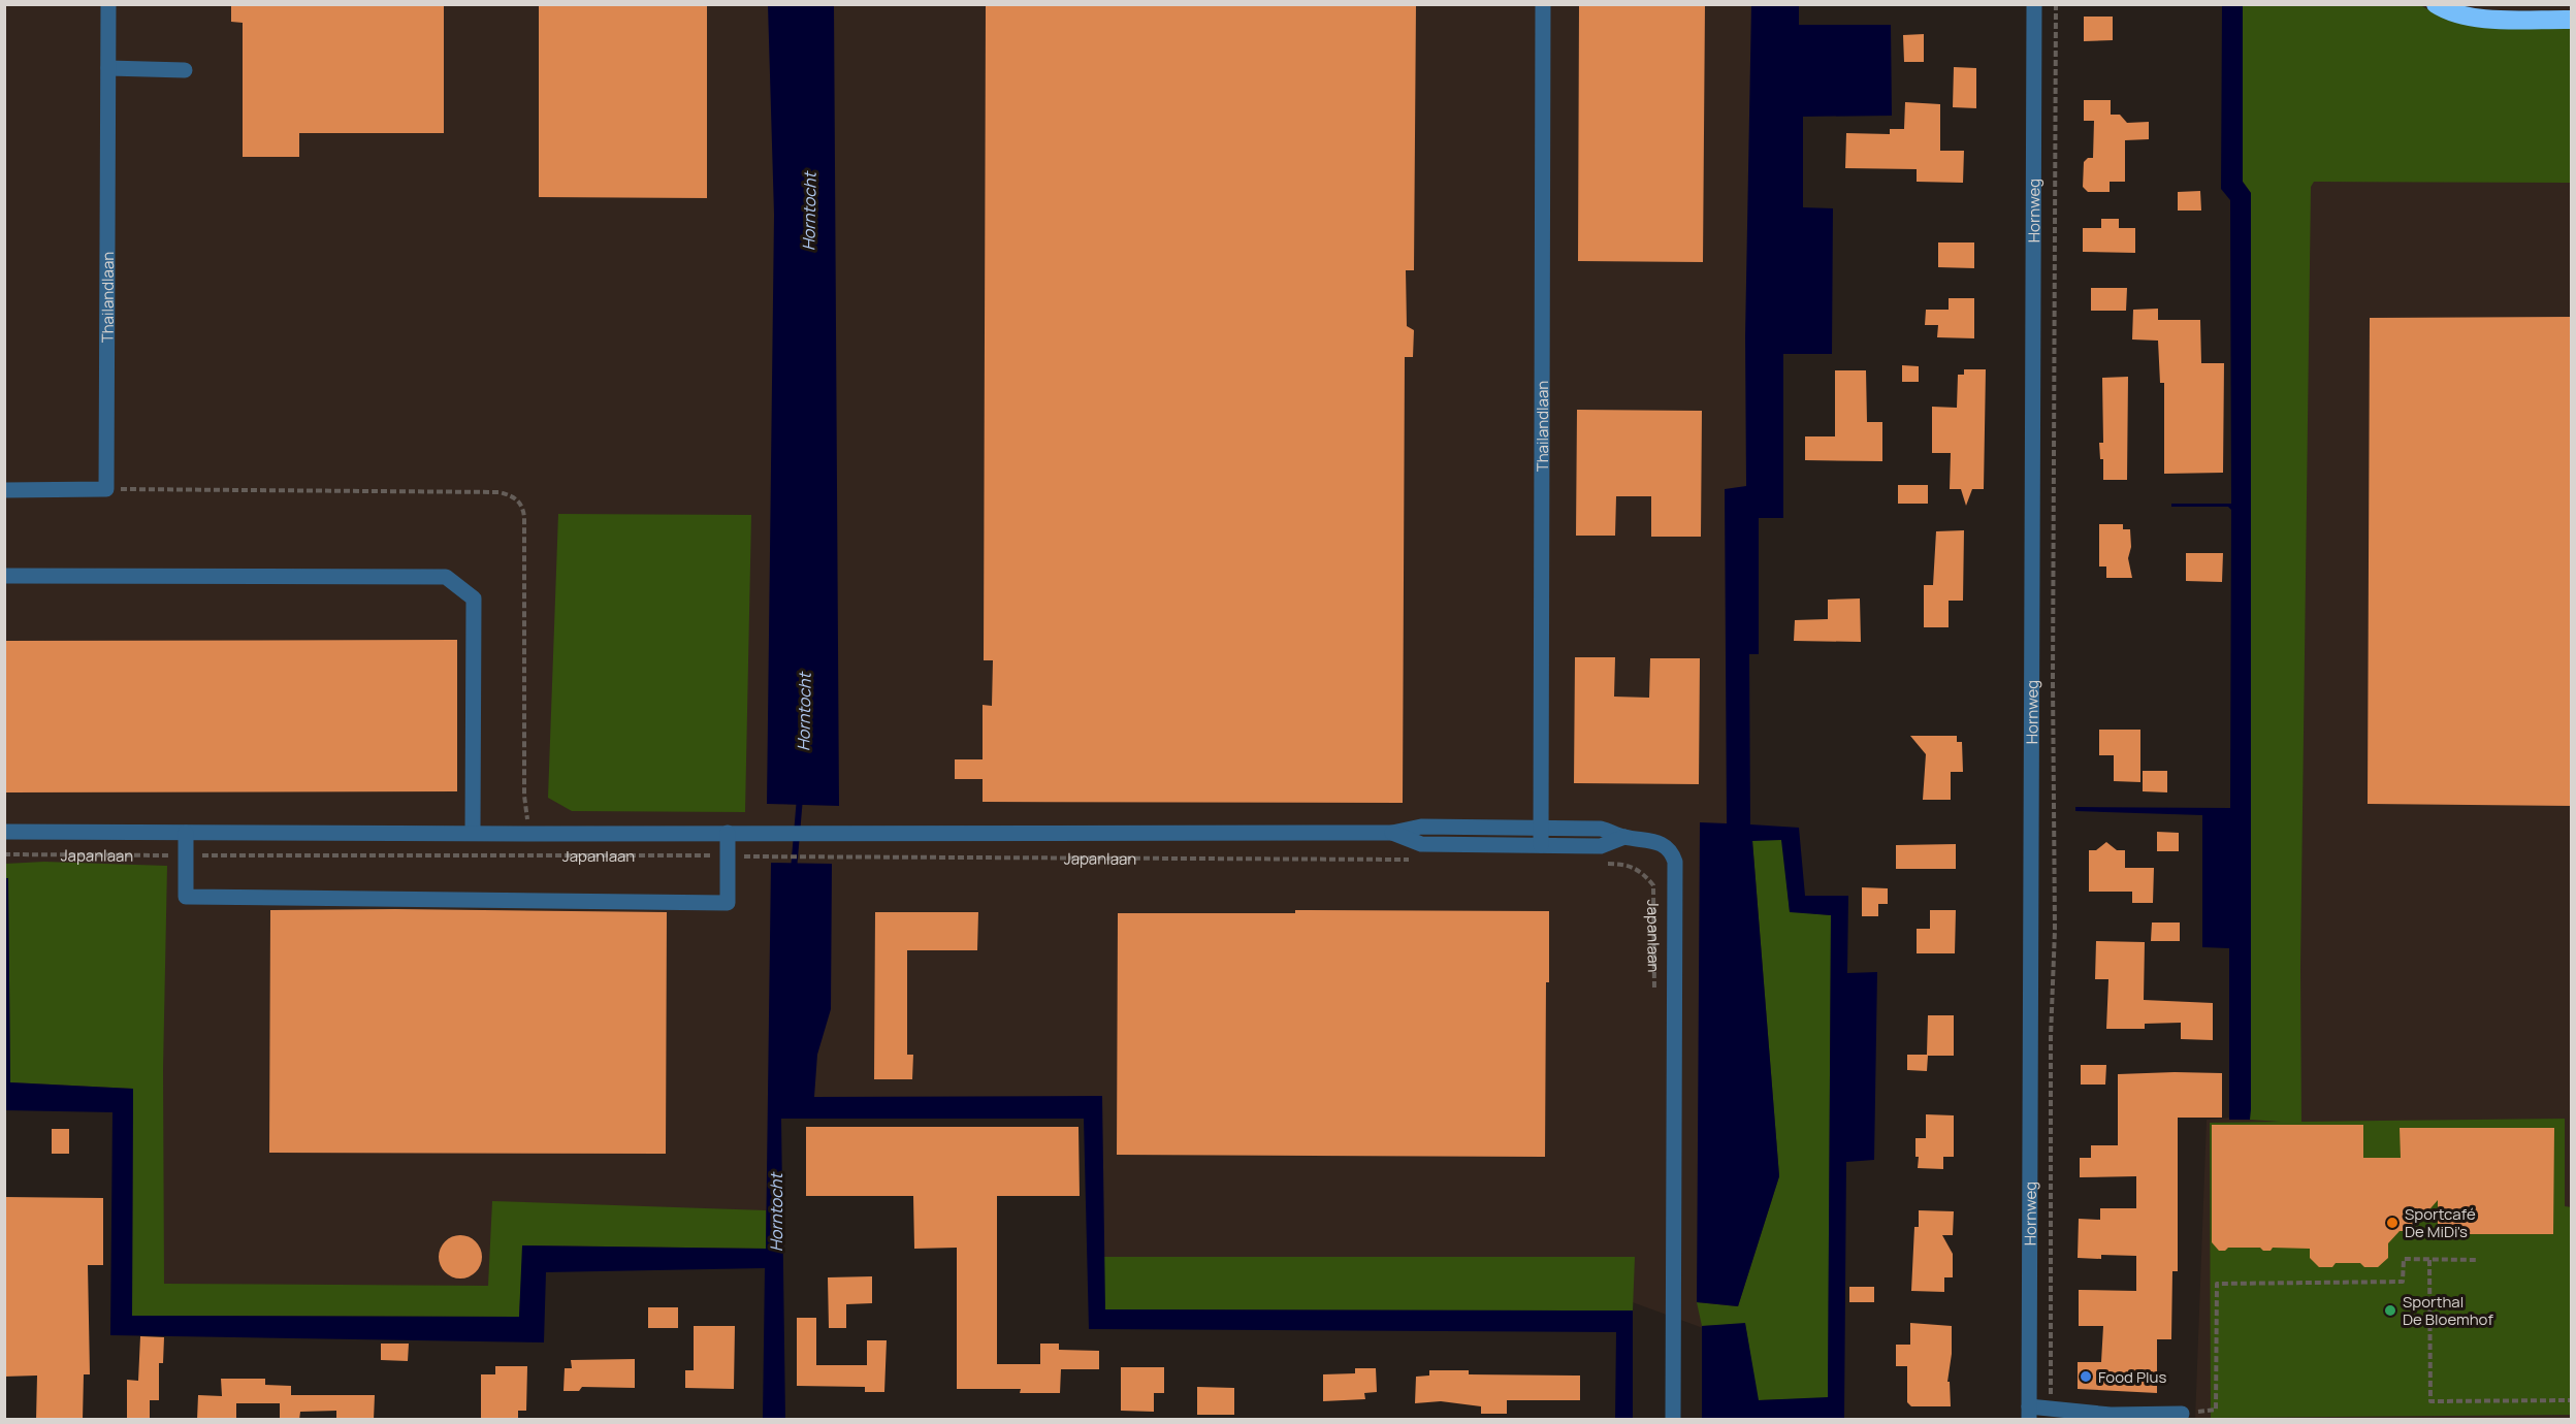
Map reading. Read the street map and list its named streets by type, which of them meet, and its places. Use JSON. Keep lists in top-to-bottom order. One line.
{"streets":{"street":["Hornweg","Thailandlaan","Japanlaan"]},"crossings":[["Thailandlaan","Japanlaan"]],"water":["Horntocht"],"places":["Sportcafé De MiDi's","Sporthal De Bloemhof","Food Plus"]}
